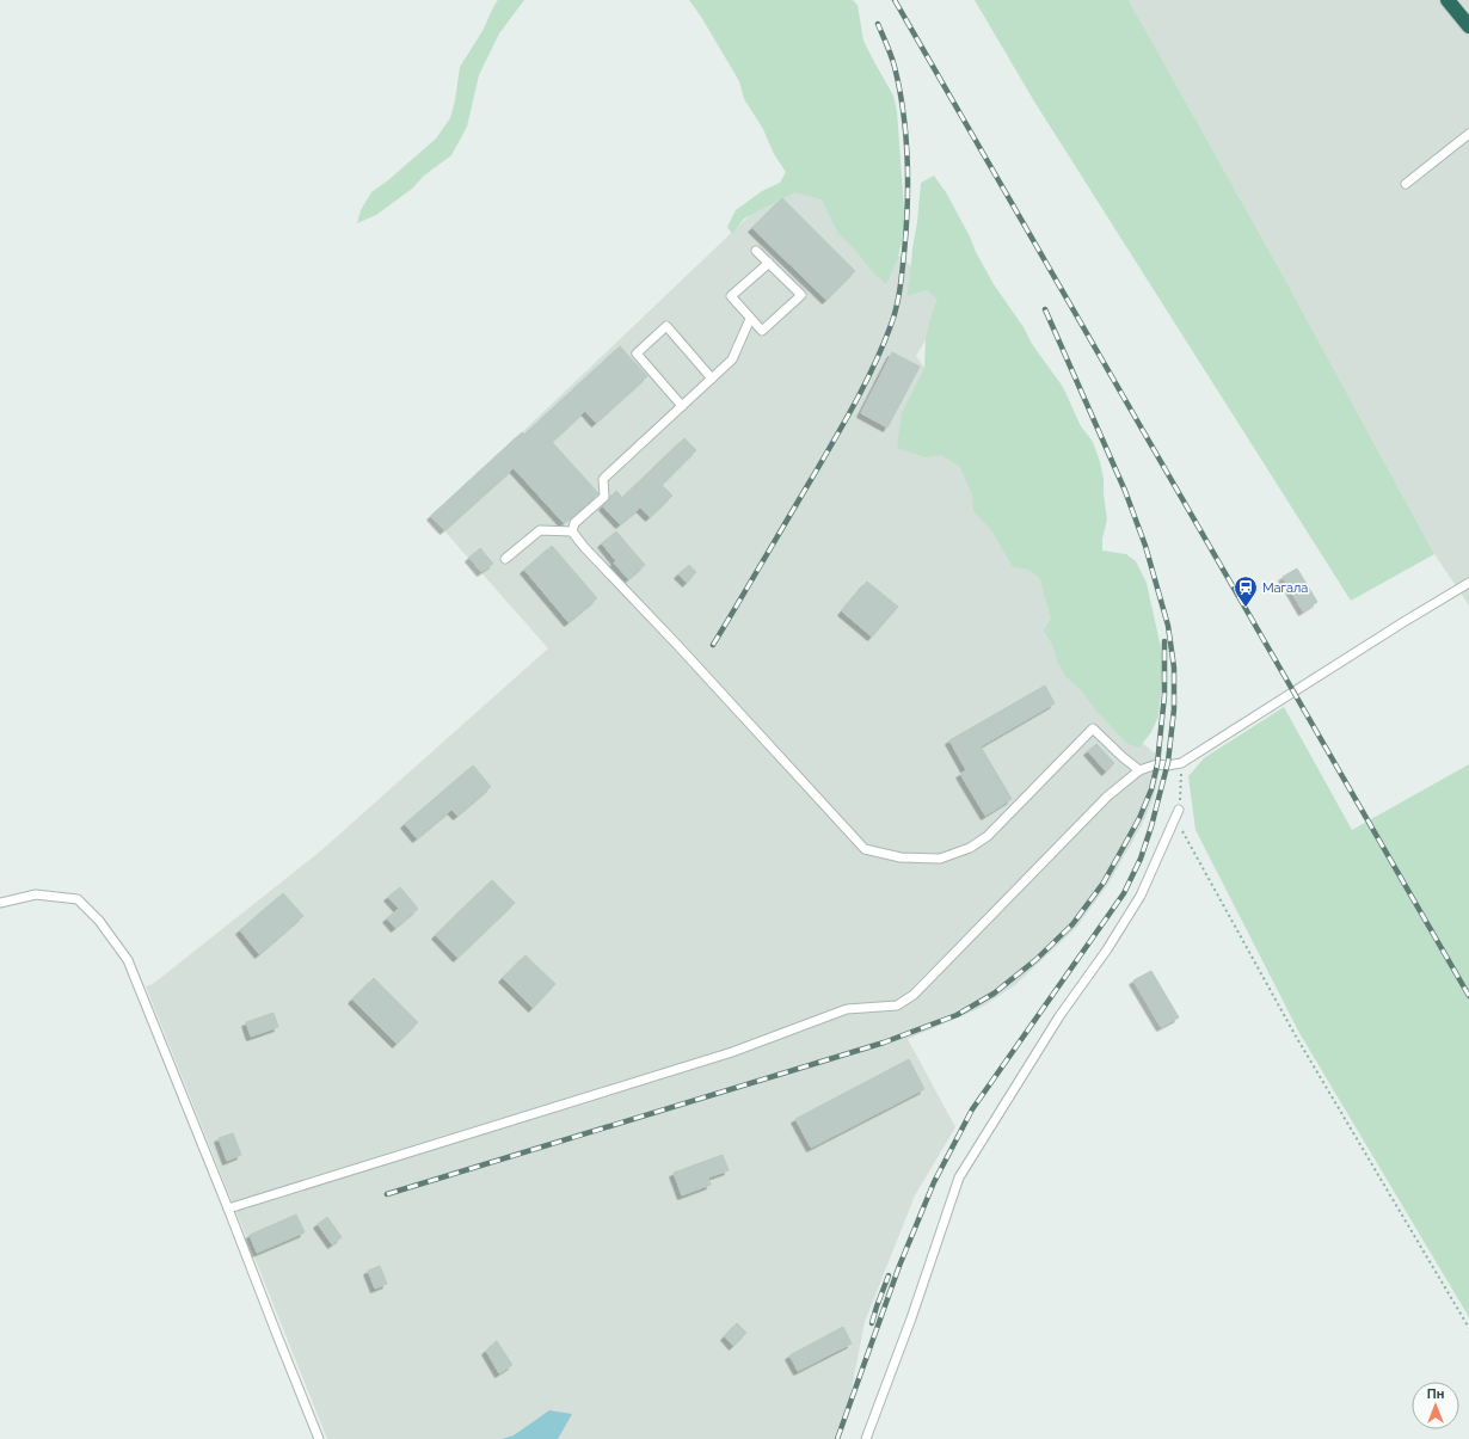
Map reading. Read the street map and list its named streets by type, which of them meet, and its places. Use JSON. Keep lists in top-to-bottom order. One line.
{"places":{"station":["Магала"]},"north":"top"}
